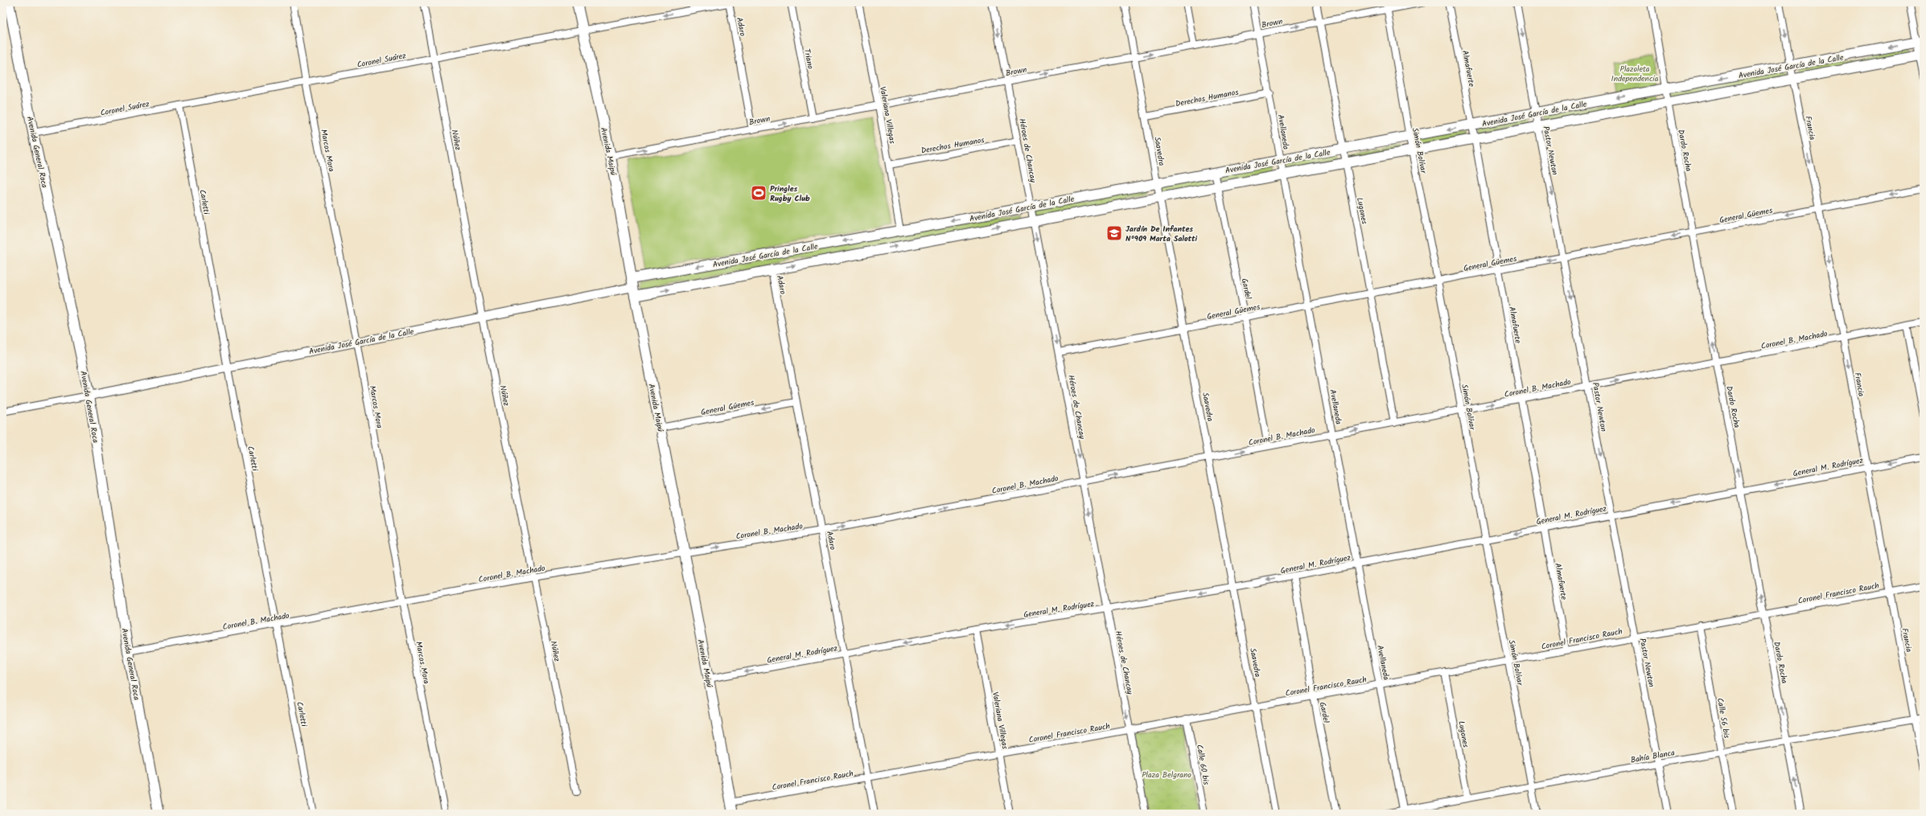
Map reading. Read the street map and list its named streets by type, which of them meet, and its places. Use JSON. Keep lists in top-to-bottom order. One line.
{"streets":{"main road":["Avenida José García de la Calle","Avenida Maipú","Avenida General Roca"],"street":["Brown","Adaro","Triano","Coronel Suárez","Almafuerte","Derechos Humanos","Valeriana Villegas","Francia","Avellaneda","Núñez","Marcos Mora","Héroes de Chancay","Simón Bolívar","Pastor Newton","Dardo Rocha","Saavedra","Carletti","Lugones","General Güemes","Gardel","Coronel B. Machado","General M. Rodríguez","Coronel Francisco Rauch","Calle 56 bis","Bahía Blanca","Calle 60 bis"]},"crossings":[["Brown","Adaro"],["Brown","Triano"],["Brown","Valeriana Villegas"],["Brown","Avellaneda"],["Brown","Héroes de Chancay"],["Brown","Simón Bolívar"],["Brown","Avenida Maipú"],["Brown","Saavedra"],["Brown","Lugones"],["Adaro","Coronel Suárez"],["Adaro","Avenida José García de la Calle"],["Adaro","General Güemes"],["Adaro","Coronel B. Machado"],["Adaro","General M. Rodríguez"],["Adaro","Coronel Francisco Rauch"],["Coronel Suárez","Núñez"],["Coronel Suárez","Marcos Mora"],["Coronel Suárez","Avenida Maipú"],["Coronel Suárez","Avenida General Roca"],["Coronel Suárez","Carletti"],["Avenida José García de la Calle","Almafuerte"],["Avenida José García de la Calle","Valeriana Villegas"],["Avenida José García de la Calle","Francia"],["Avenida José García de la Calle","Avellaneda"],["Avenida José García de la Calle","Núñez"],["Avenida José García de la Calle","Marcos Mora"],["Avenida José García de la Calle","Héroes de Chancay"],["Avenida José García de la Calle","Simón Bolívar"],["Avenida José García de la Calle","Pastor Newton"],["Avenida José García de la Calle","Dardo Rocha"],["Avenida José García de la Calle","Avenida Maipú"],["Avenida José García de la Calle","Saavedra"],["Avenida José García de la Calle","Avenida General Roca"],["Avenida José García de la Calle","Carletti"],["Avenida José García de la Calle","Lugones"],["Avenida José García de la Calle","Gardel"],["Almafuerte","General Güemes"],["Almafuerte","Coronel B. Machado"],["Almafuerte","General M. Rodríguez"],["Almafuerte","Coronel Francisco Rauch"],["Derechos Humanos","Valeriana Villegas"],["Derechos Humanos","Avellaneda"],["Derechos Humanos","Héroes de Chancay"],["Derechos Humanos","Saavedra"],["Valeriana Villegas","General M. Rodríguez"],["Valeriana Villegas","Coronel Francisco Rauch"],["Francia","General Güemes"],["Francia","Coronel B. Machado"],["Francia","General M. Rodríguez"],["Francia","Coronel Francisco Rauch"],["Francia","Bahía Blanca"],["Avellaneda","General Güemes"],["Avellaneda","Coronel B. Machado"],["Avellaneda","General M. Rodríguez"],["Avellaneda","Coronel Francisco Rauch"],["Avellaneda","Bahía Blanca"],["Núñez","Coronel B. Machado"],["Marcos Mora","Coronel B. Machado"],["Héroes de Chancay","General Güemes"],["Héroes de Chancay","Coronel B. Machado"],["Héroes de Chancay","General M. Rodríguez"],["Héroes de Chancay","Coronel Francisco Rauch"],["Simón Bolívar","General Güemes"],["Simón Bolívar","Coronel B. Machado"],["Simón Bolívar","General M. Rodríguez"],["Simón Bolívar","Coronel Francisco Rauch"],["Simón Bolívar","Bahía Blanca"],["Pastor Newton","General Güemes"],["Pastor Newton","Coronel B. Machado"],["Pastor Newton","General M. Rodríguez"],["Pastor Newton","Coronel Francisco Rauch"],["Pastor Newton","Bahía Blanca"],["Dardo Rocha","General Güemes"],["Dardo Rocha","Coronel B. Machado"],["Dardo Rocha","General M. Rodríguez"],["Dardo Rocha","Coronel Francisco Rauch"],["Dardo Rocha","Bahía Blanca"],["Avenida Maipú","General Güemes"],["Avenida Maipú","Coronel B. Machado"],["Avenida Maipú","General M. Rodríguez"],["Avenida Maipú","Coronel Francisco Rauch"],["Saavedra","General Güemes"],["Saavedra","Coronel B. Machado"],["Saavedra","General M. Rodríguez"],["Saavedra","Coronel Francisco Rauch"],["Avenida General Roca","Coronel B. Machado"],["Carletti","Coronel B. Machado"],["Lugones","General Güemes"],["Lugones","Coronel B. Machado"],["Lugones","Coronel Francisco Rauch"],["Lugones","Bahía Blanca"],["General Güemes","Gardel"],["Gardel","Coronel B. Machado"],["Gardel","General M. Rodríguez"],["Gardel","Coronel Francisco Rauch"],["Coronel Francisco Rauch","Calle 56 bis"],["Coronel Francisco Rauch","Calle 60 bis"],["Calle 56 bis","Bahía Blanca"]],"one_way":["Brown","Francia","Héroes de Chancay","Pastor Newton","Dardo Rocha","General Güemes","Coronel B. Machado","General M. Rodríguez"],"parks":["Plazoleta Independencia","Plaza Belgrano"],"places":{"sports":["Pringles Rugby Club"],"school or university":["Jardín De Infantes Nº909 Marta Salotti"]}}
